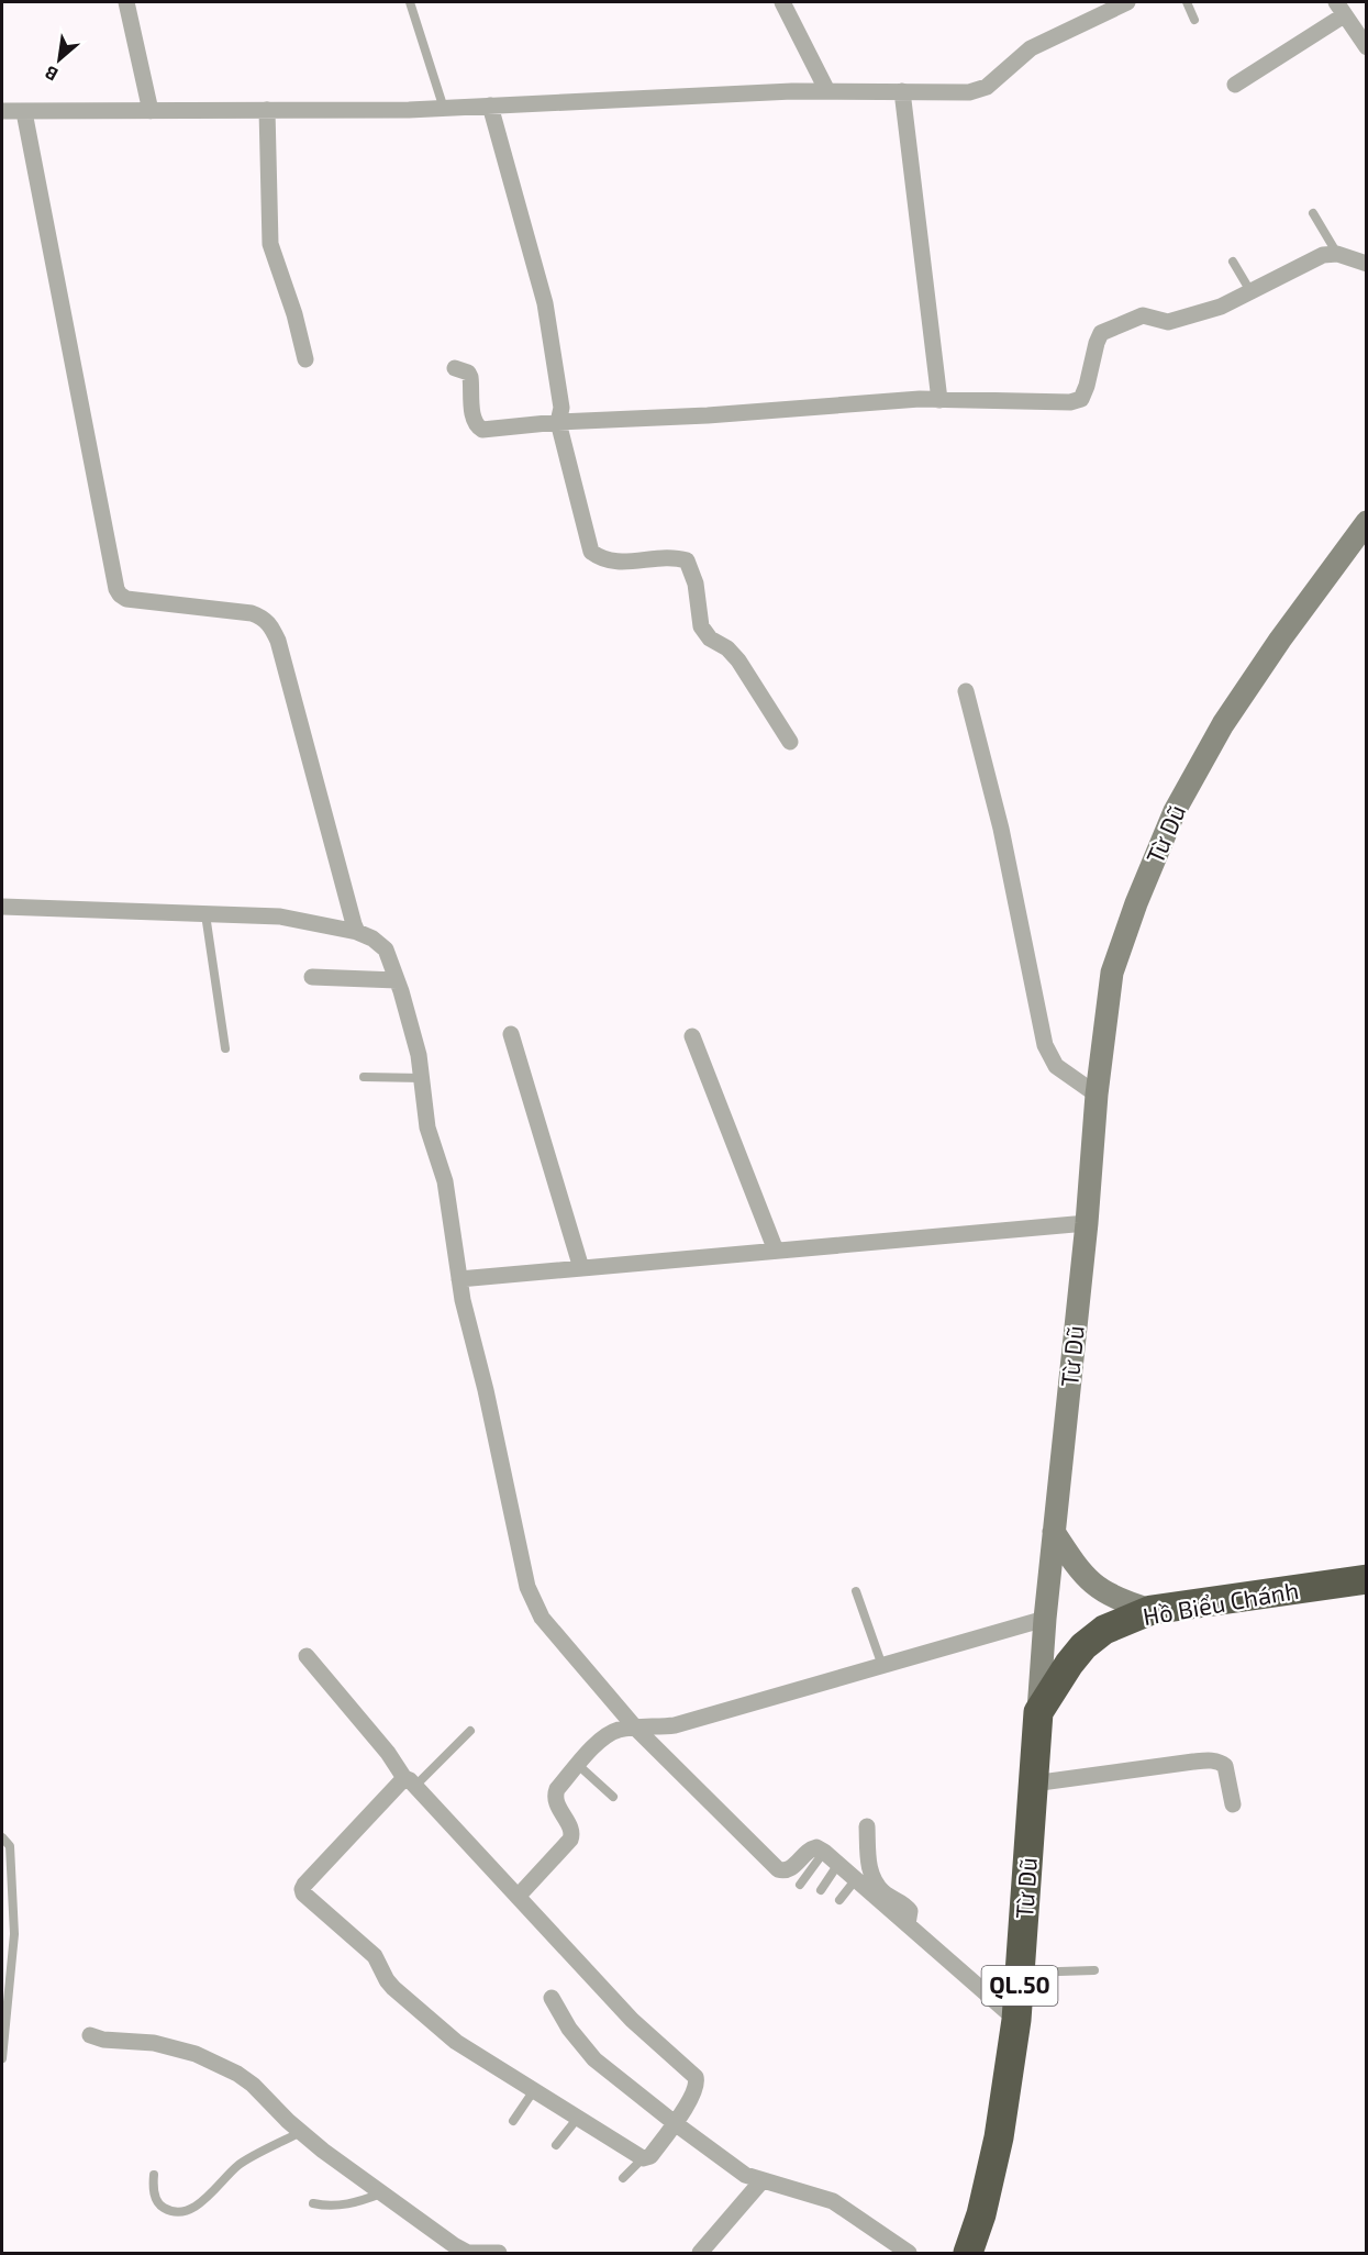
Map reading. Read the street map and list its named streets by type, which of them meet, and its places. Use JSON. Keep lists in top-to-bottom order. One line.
{"streets":{"highway":["Từ Dũ","Hồ Biểu Chánh","QL.50"]},"crossings":[["Từ Dũ","Hồ Biểu Chánh"]],"north":"bottom left"}
